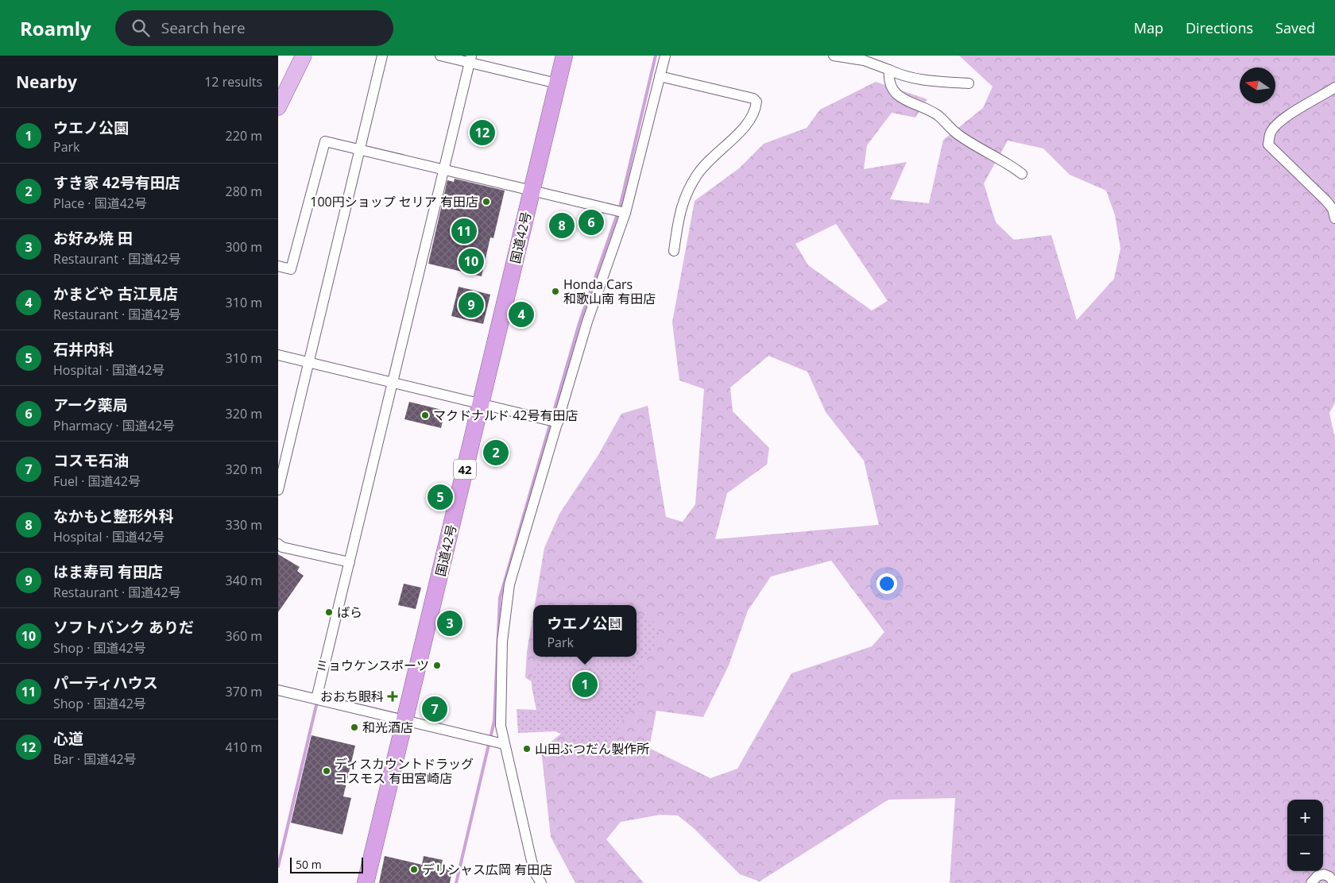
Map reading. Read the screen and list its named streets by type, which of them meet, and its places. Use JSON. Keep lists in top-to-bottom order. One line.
{"streets":{"highway":["国道42号","42"]},"places":{"other":["100円ショップ セリア 有田店","Honda Cars 和歌山南 有田店","マクドナルド 42号有田店","ばら","ミョウケンスポーツ","和光酒店","山田ぶつだん製作所","ディスカウントドラッグ コスモス 有田宮崎店","デリシャス広岡 有田店"],"health":["おおち眼科"]},"scale_bar":"50 m","north":"left","page":{"header":"Roamly","search":"Search here","nav":["Map","Directions","Saved"],"heading":["Nearby","12 results"],"list":[{"mark":"1","name":"ウエノ公園","note":"Park","value":"220 m"},{"mark":"2","name":"すき家 42号有田店","note":"Place · 国道42号","value":"280 m"},{"mark":"3","name":"お好み焼 田","note":"Restaurant · 国道42号","value":"300 m"},{"mark":"4","name":"かまどや 古江見店","note":"Restaurant · 国道42号","value":"310 m"},{"mark":"5","name":"石井内科","note":"Hospital · 国道42号","value":"310 m"},{"mark":"6","name":"アーク薬局","note":"Pharmacy · 国道42号","value":"320 m"},{"mark":"7","name":"コスモ石油","note":"Fuel · 国道42号","value":"320 m"},{"mark":"8","name":"なかもと整形外科","note":"Hospital · 国道42号","value":"330 m"},{"mark":"9","name":"はま寿司 有田店","note":"Restaurant · 国道42号","value":"340 m"},{"mark":"10","name":"ソフトバンク ありだ","note":"Shop · 国道42号","value":"360 m"},{"mark":"11","name":"パーティハウス","note":"Shop · 国道42号","value":"370 m"},{"mark":"12","name":"心道","note":"Bar · 国道42号","value":"410 m"}],"pins":["12","6","8","11","10","9","4","2","5","3","1","7"],"popup":["ウエノ公園","Park"],"map_buttons":["+","−"],"scale":"50 m"}}
